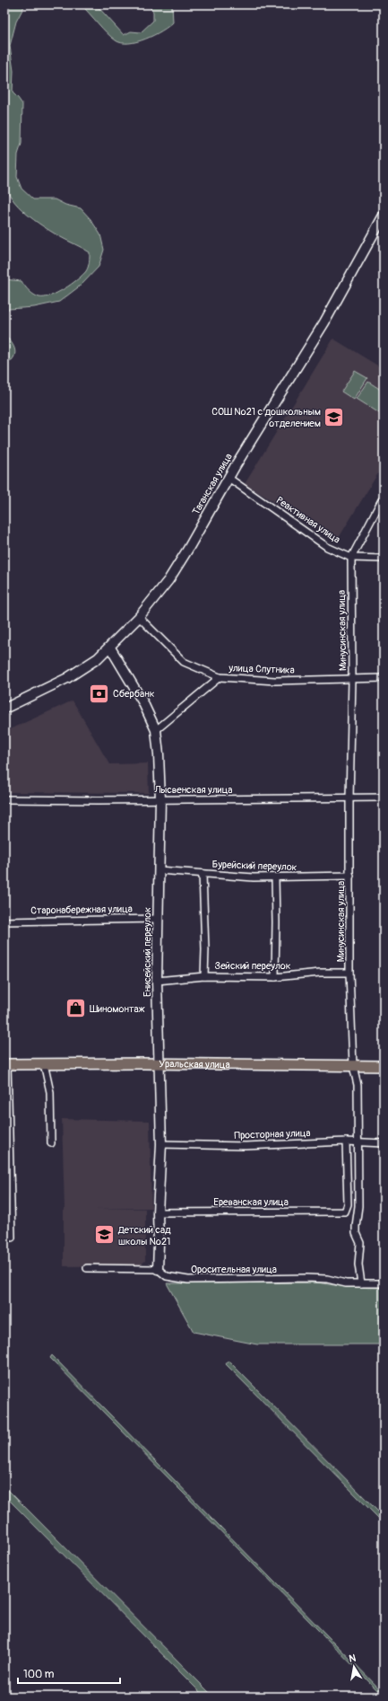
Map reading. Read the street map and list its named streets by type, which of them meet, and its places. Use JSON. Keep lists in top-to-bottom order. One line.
{"streets":{"main road":["Уральская улица"],"street":["Таганская улица","Реактивная улица","Минусинская улица","улица Спутника","Лысвенская улица","Бурейский переулок","Старонабережная улица","Енисейский переулок","Зейский переулок","Просторная улица","Ереванская улица","Оросительная улица"]},"crossings":[["Таганская улица","Реактивная улица"],["Таганская улица","улица Спутника"],["Таганская улица","Енисейский переулок"],["Реактивная улица","Минусинская улица"],["Минусинская улица","улица Спутника"],["Минусинская улица","Лысвенская улица"],["Минусинская улица","Бурейский переулок"],["Минусинская улица","Зейский переулок"],["Минусинская улица","Уральская улица"],["Минусинская улица","Просторная улица"],["Минусинская улица","Оросительная улица"],["Лысвенская улица","Енисейский переулок"],["Бурейский переулок","Енисейский переулок"],["Старонабережная улица","Енисейский переулок"],["Енисейский переулок","Зейский переулок"],["Енисейский переулок","Уральская улица"],["Енисейский переулок","Просторная улица"],["Енисейский переулок","Ереванская улица"],["Енисейский переулок","Оросительная улица"],["Просторная улица","Ереванская улица"]],"places":{"school or university":["СОШ №21 с дошкольным отделением","Детский сад школы №21"],"bank":["Сбербанк"],"shop":["Шиномонтаж"]},"scale_bar":"100 m","north":"top"}
